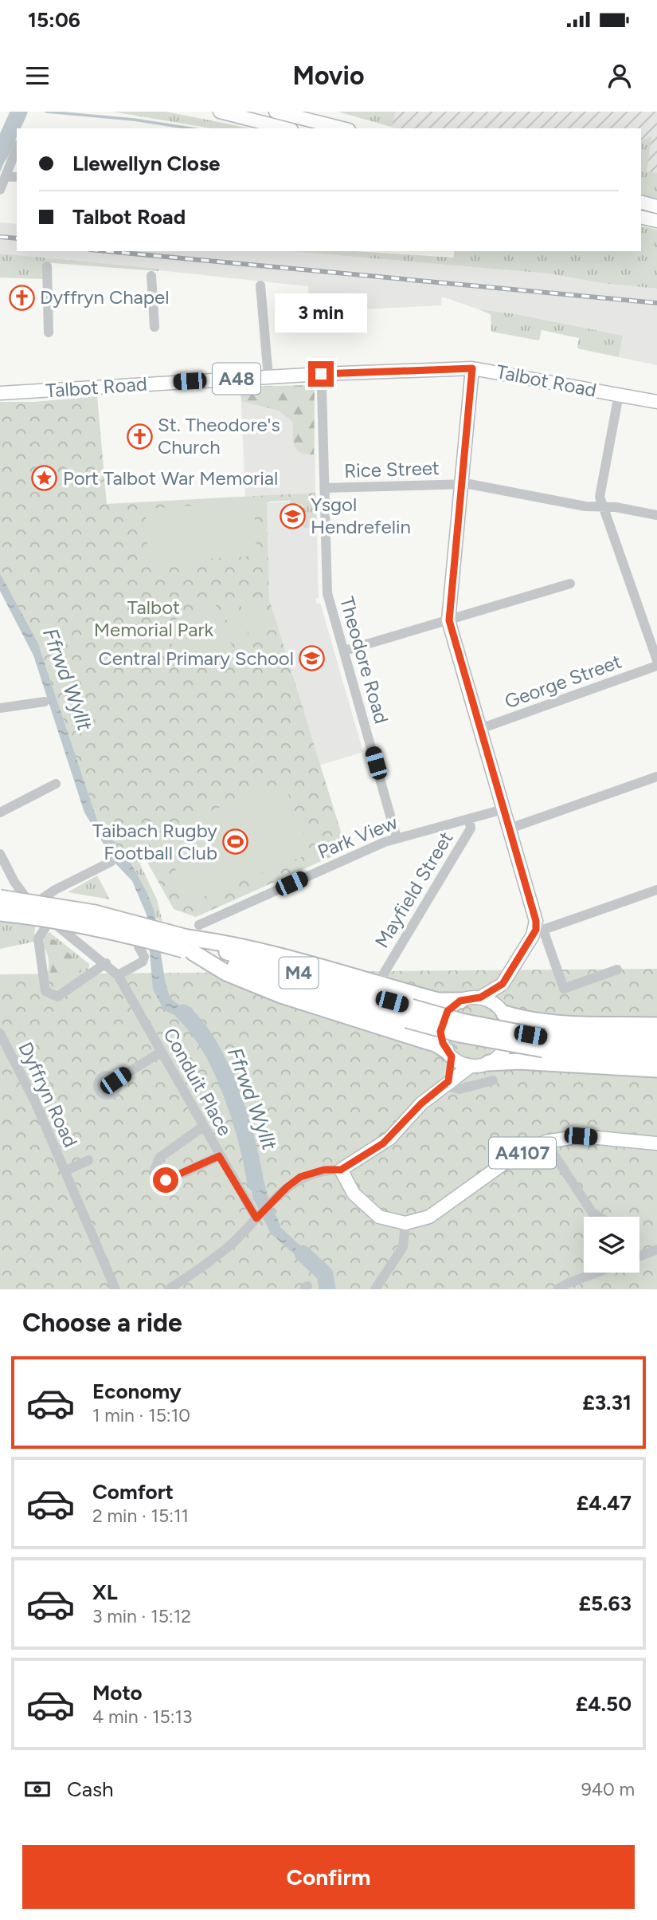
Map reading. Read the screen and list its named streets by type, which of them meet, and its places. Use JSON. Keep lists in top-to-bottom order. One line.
{"streets":{"highway":["M4"],"main road":["A48","Talbot Road","A4107"],"street":["Rice Street","Theodore Road","George Street","Park View","Mayfield Street","Conduit Place","Dyffryn Road"]},"crossings":[["Rice Street","Theodore Road"],["Theodore Road","Park View"],["Park View","Mayfield Street"]],"water":["Ffrwd Wyllt"],"parks":["Talbot Memorial Park"],"places":{"church":["Dyffryn Chapel","St. Theodore's Church"],"place":["Port Talbot War Memorial"],"school or university":["Ysgol Hendrefelin","Central Primary School"],"sports":["Taibach Rugby Football Club"]},"page":{"status":"15:06","header":"Movio","banner":["Llewellyn Close","Talbot Road"],"bubble":"3 min","heading":"Choose a ride","list":[{"name":"Economy","note":"1 min · 15:10","value":"£3.31"},{"name":"Comfort","note":"2 min · 15:11","value":"£4.47"},{"name":"XL","note":"3 min · 15:12","value":"£5.63"},{"name":"Moto","note":"4 min · 15:13","value":"£4.50"}],"pay":["Cash","940 m"],"buttons":"Confirm"}}
